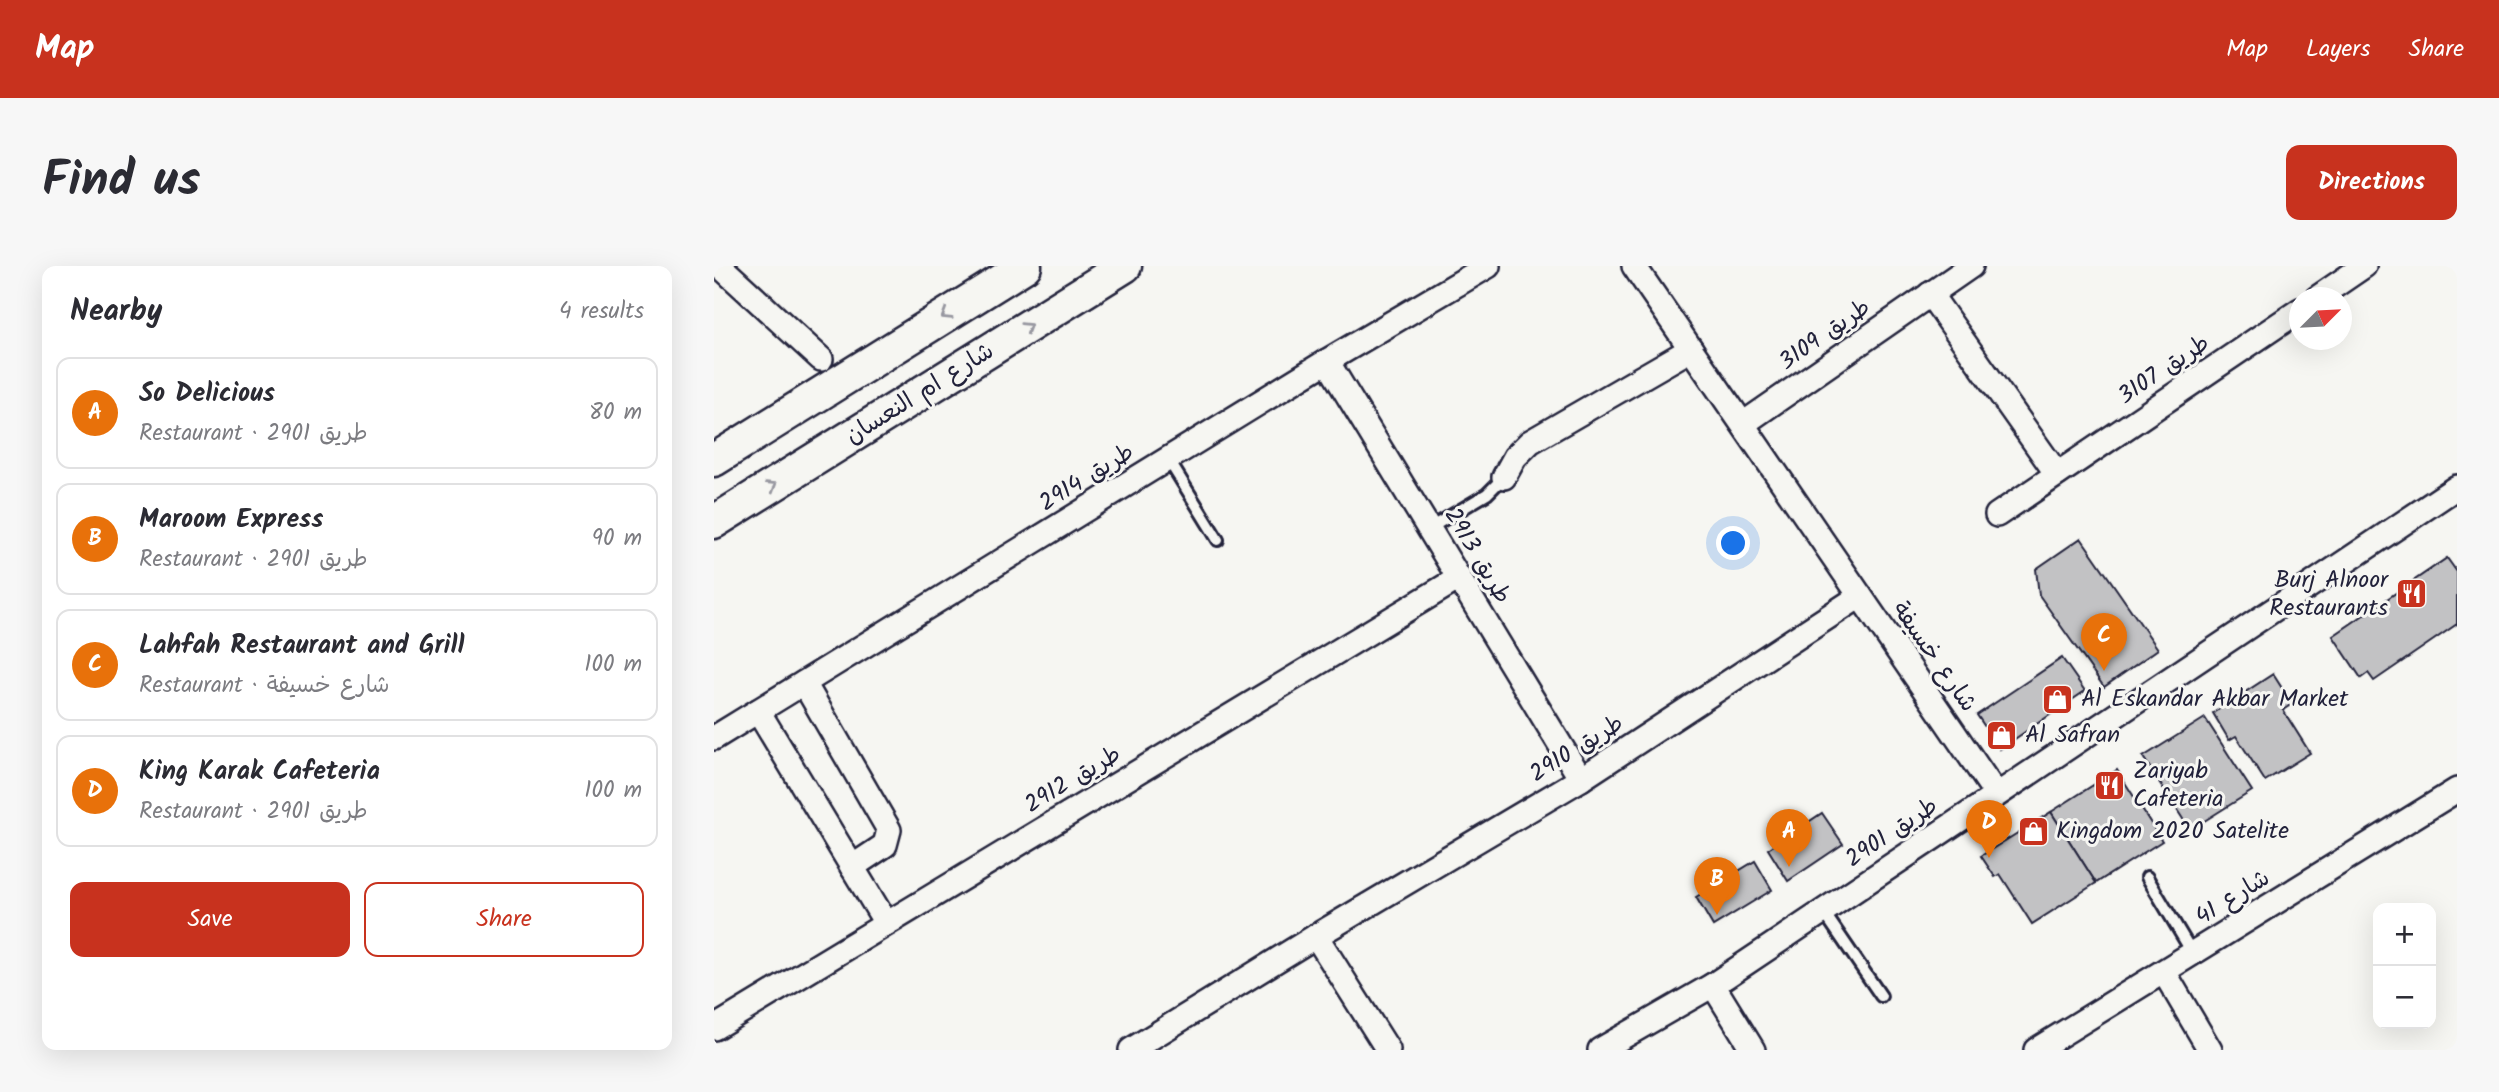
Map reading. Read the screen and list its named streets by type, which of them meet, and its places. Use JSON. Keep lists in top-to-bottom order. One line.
{"streets":{"main road":["شارع ام النعسان"],"street":["طريق 3109","طريق 3107","طريق 2914","طريق 2913","شارع خسيفة","طريق 2910","طريق 2912","طريق 2901","شارع 41"]},"crossings":[["طريق 3109","شارع خسيفة"],["طريق 2914","طريق 2913"],["طريق 2913","طريق 2910"],["طريق 2913","طريق 2912"],["شارع خسيفة","طريق 2910"],["شارع خسيفة","طريق 2901"]],"places":{"restaurant":["Burj Alnoor Restaurants","Zariyab Cafeteria"],"shop":["Al Eskandar Akbar Market","Al Safran","Kingdom 2020 Satelite"]},"north":"top right","page":{"header":"Map","nav":["Map","Layers","Share"],"title":"Find us","buttons":["Directions",["Save","Share"]],"heading":["Nearby","4 results"],"list":[{"mark":"A","name":"So Delicious","note":"Restaurant · طريق 2901","value":"80 m"},{"mark":"B","name":"Maroom Express","note":"Restaurant · طريق 2901","value":"90 m"},{"mark":"C","name":"Lahfah Restaurant and Grill","note":"Restaurant · شارع خسيفة","value":"100 m"},{"mark":"D","name":"King Karak Cafeteria","note":"Restaurant · طريق 2901","value":"100 m"}],"pins":["C","D","A","B"],"map_buttons":["+","−"]}}
